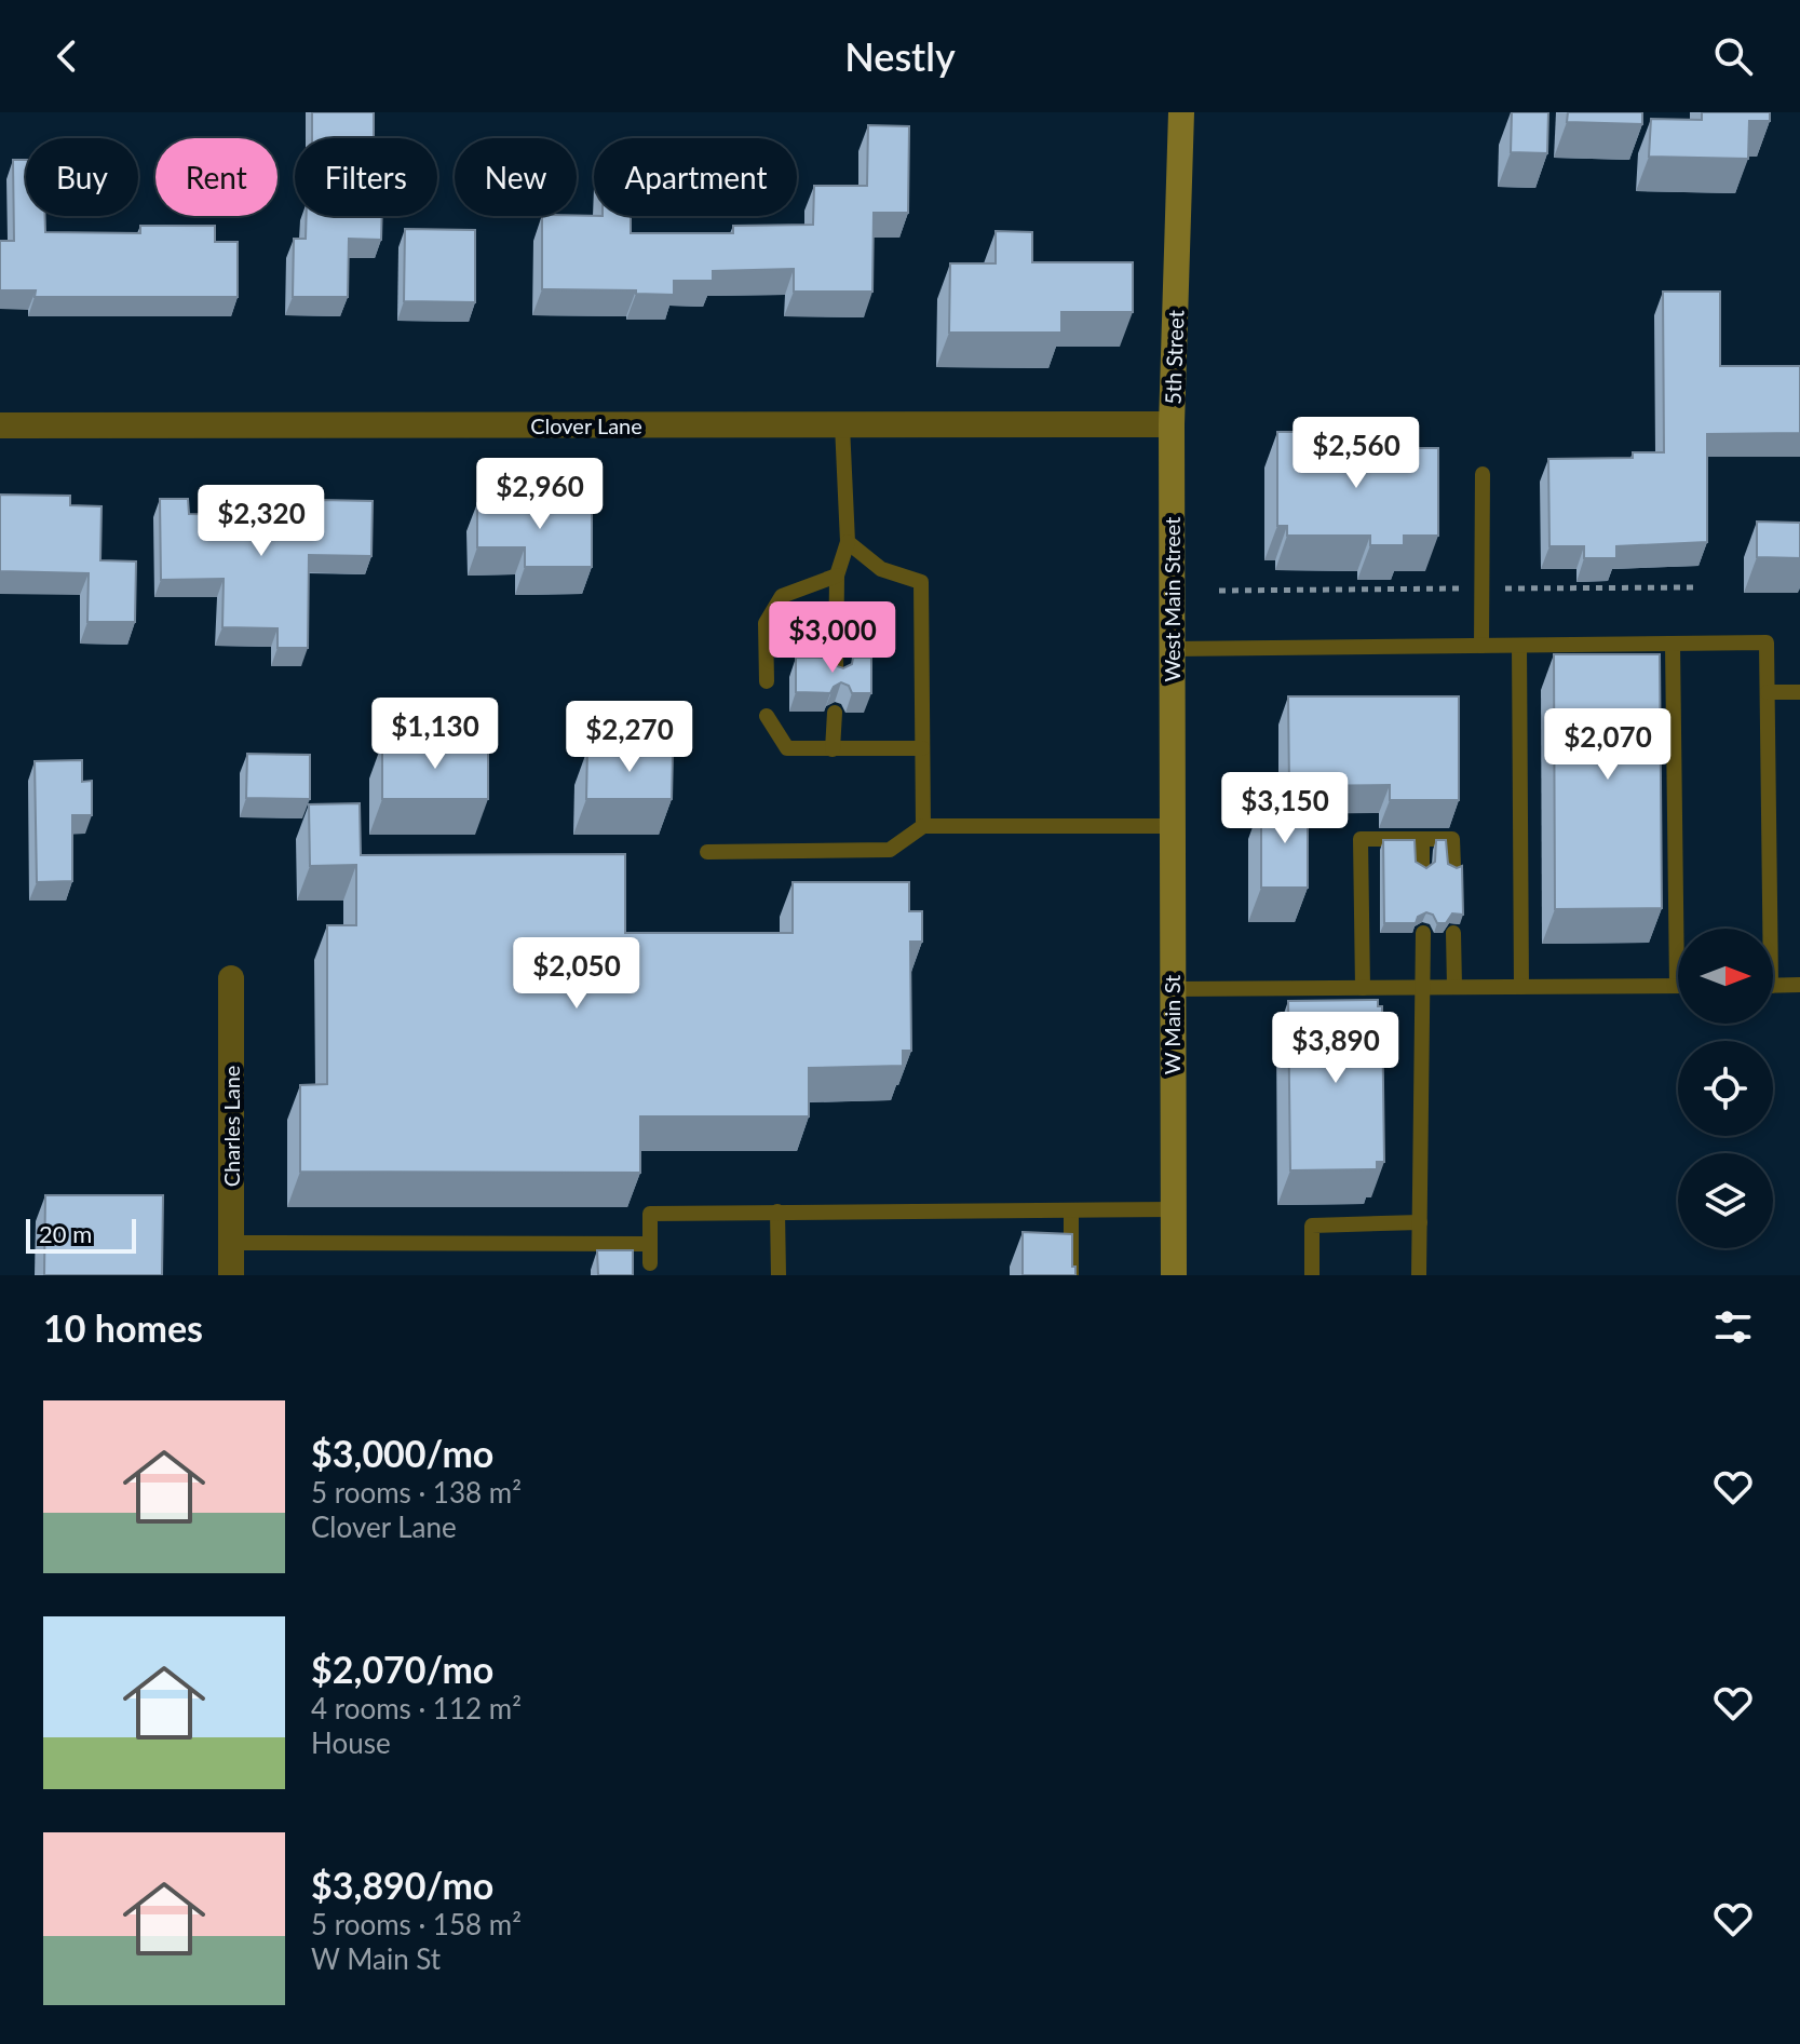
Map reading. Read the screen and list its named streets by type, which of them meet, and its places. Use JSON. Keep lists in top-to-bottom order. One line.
{"streets":{"main road":["5th Street","West Main Street","W Main St"],"street":["Clover Lane","Charles Lane"]},"crossings":[["5th Street","Clover Lane"],["5th Street","West Main Street"],["Clover Lane","West Main Street"],["West Main Street","W Main St"]],"scale_bar":"20 m","north":"right","page":{"header":"Nestly","chip":["Buy","Rent","Filters","New","Apartment"],"price":["$2,560","$2,960","$2,320","$3,000","$1,130","$2,270","$2,070","$3,150","$2,050","$3,890"],"scale":"20 m","heading":"10 homes","list":[{"name":"$3,000/mo","note":"5 rooms · 138 m² · Clover Lane"},{"name":"$2,070/mo","note":"4 rooms · 112 m² · House"},{"name":"$3,890/mo","note":"5 rooms · 158 m² · W Main St"}]}}
